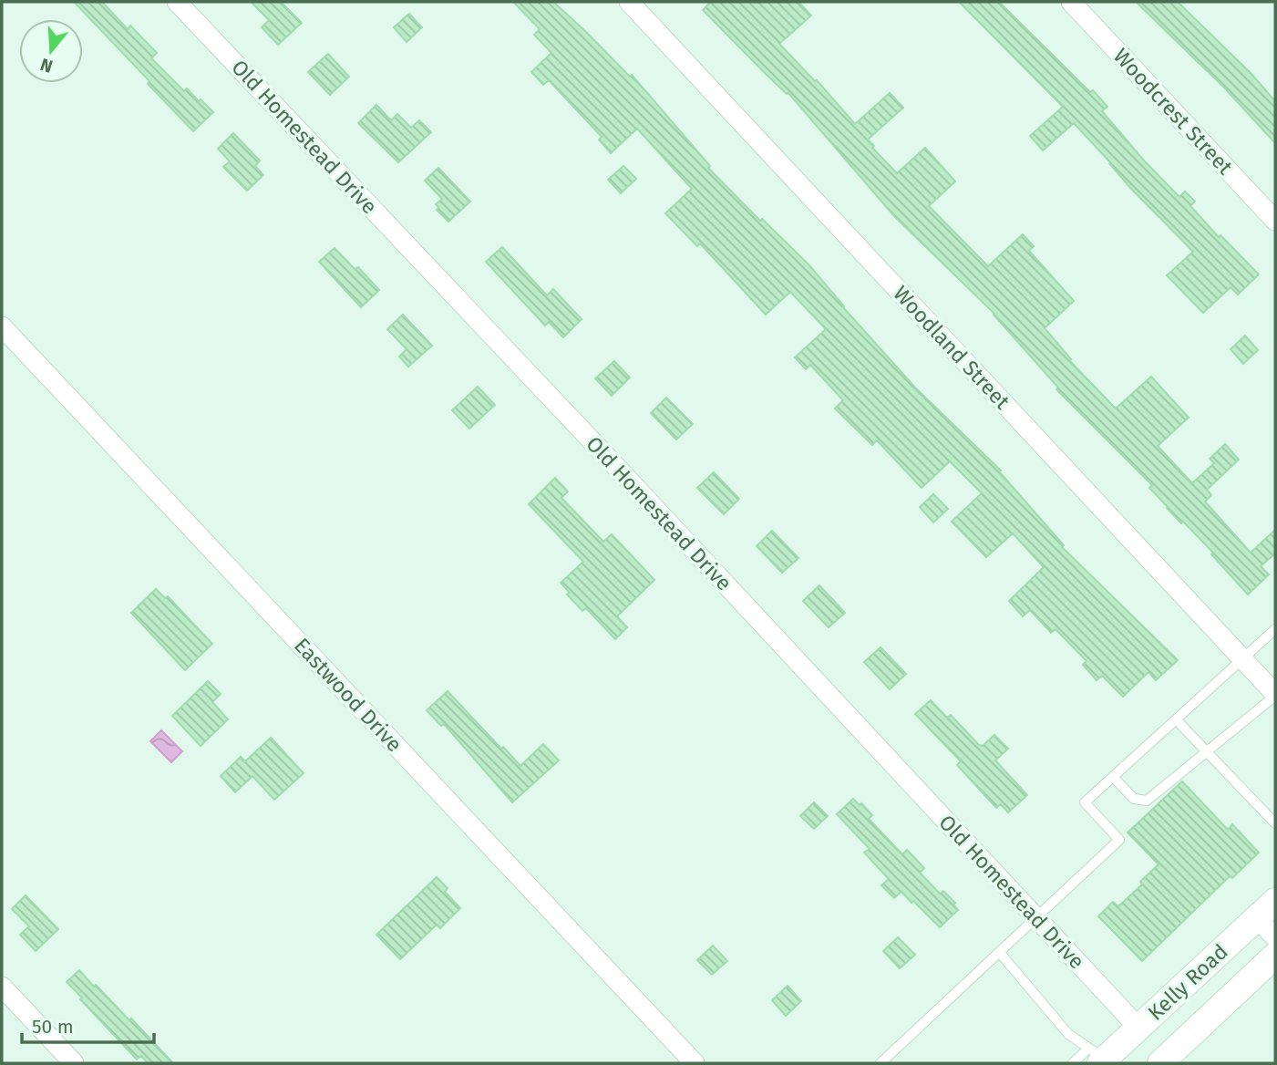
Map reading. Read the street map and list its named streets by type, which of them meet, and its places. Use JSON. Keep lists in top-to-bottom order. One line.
{"streets":{"street":["Woodcrest Street","Old Homestead Drive","Woodland Street","Eastwood Drive","Kelly Road"]},"crossings":[["Old Homestead Drive","Kelly Road"]],"scale_bar":"50 m","north":"bottom"}
